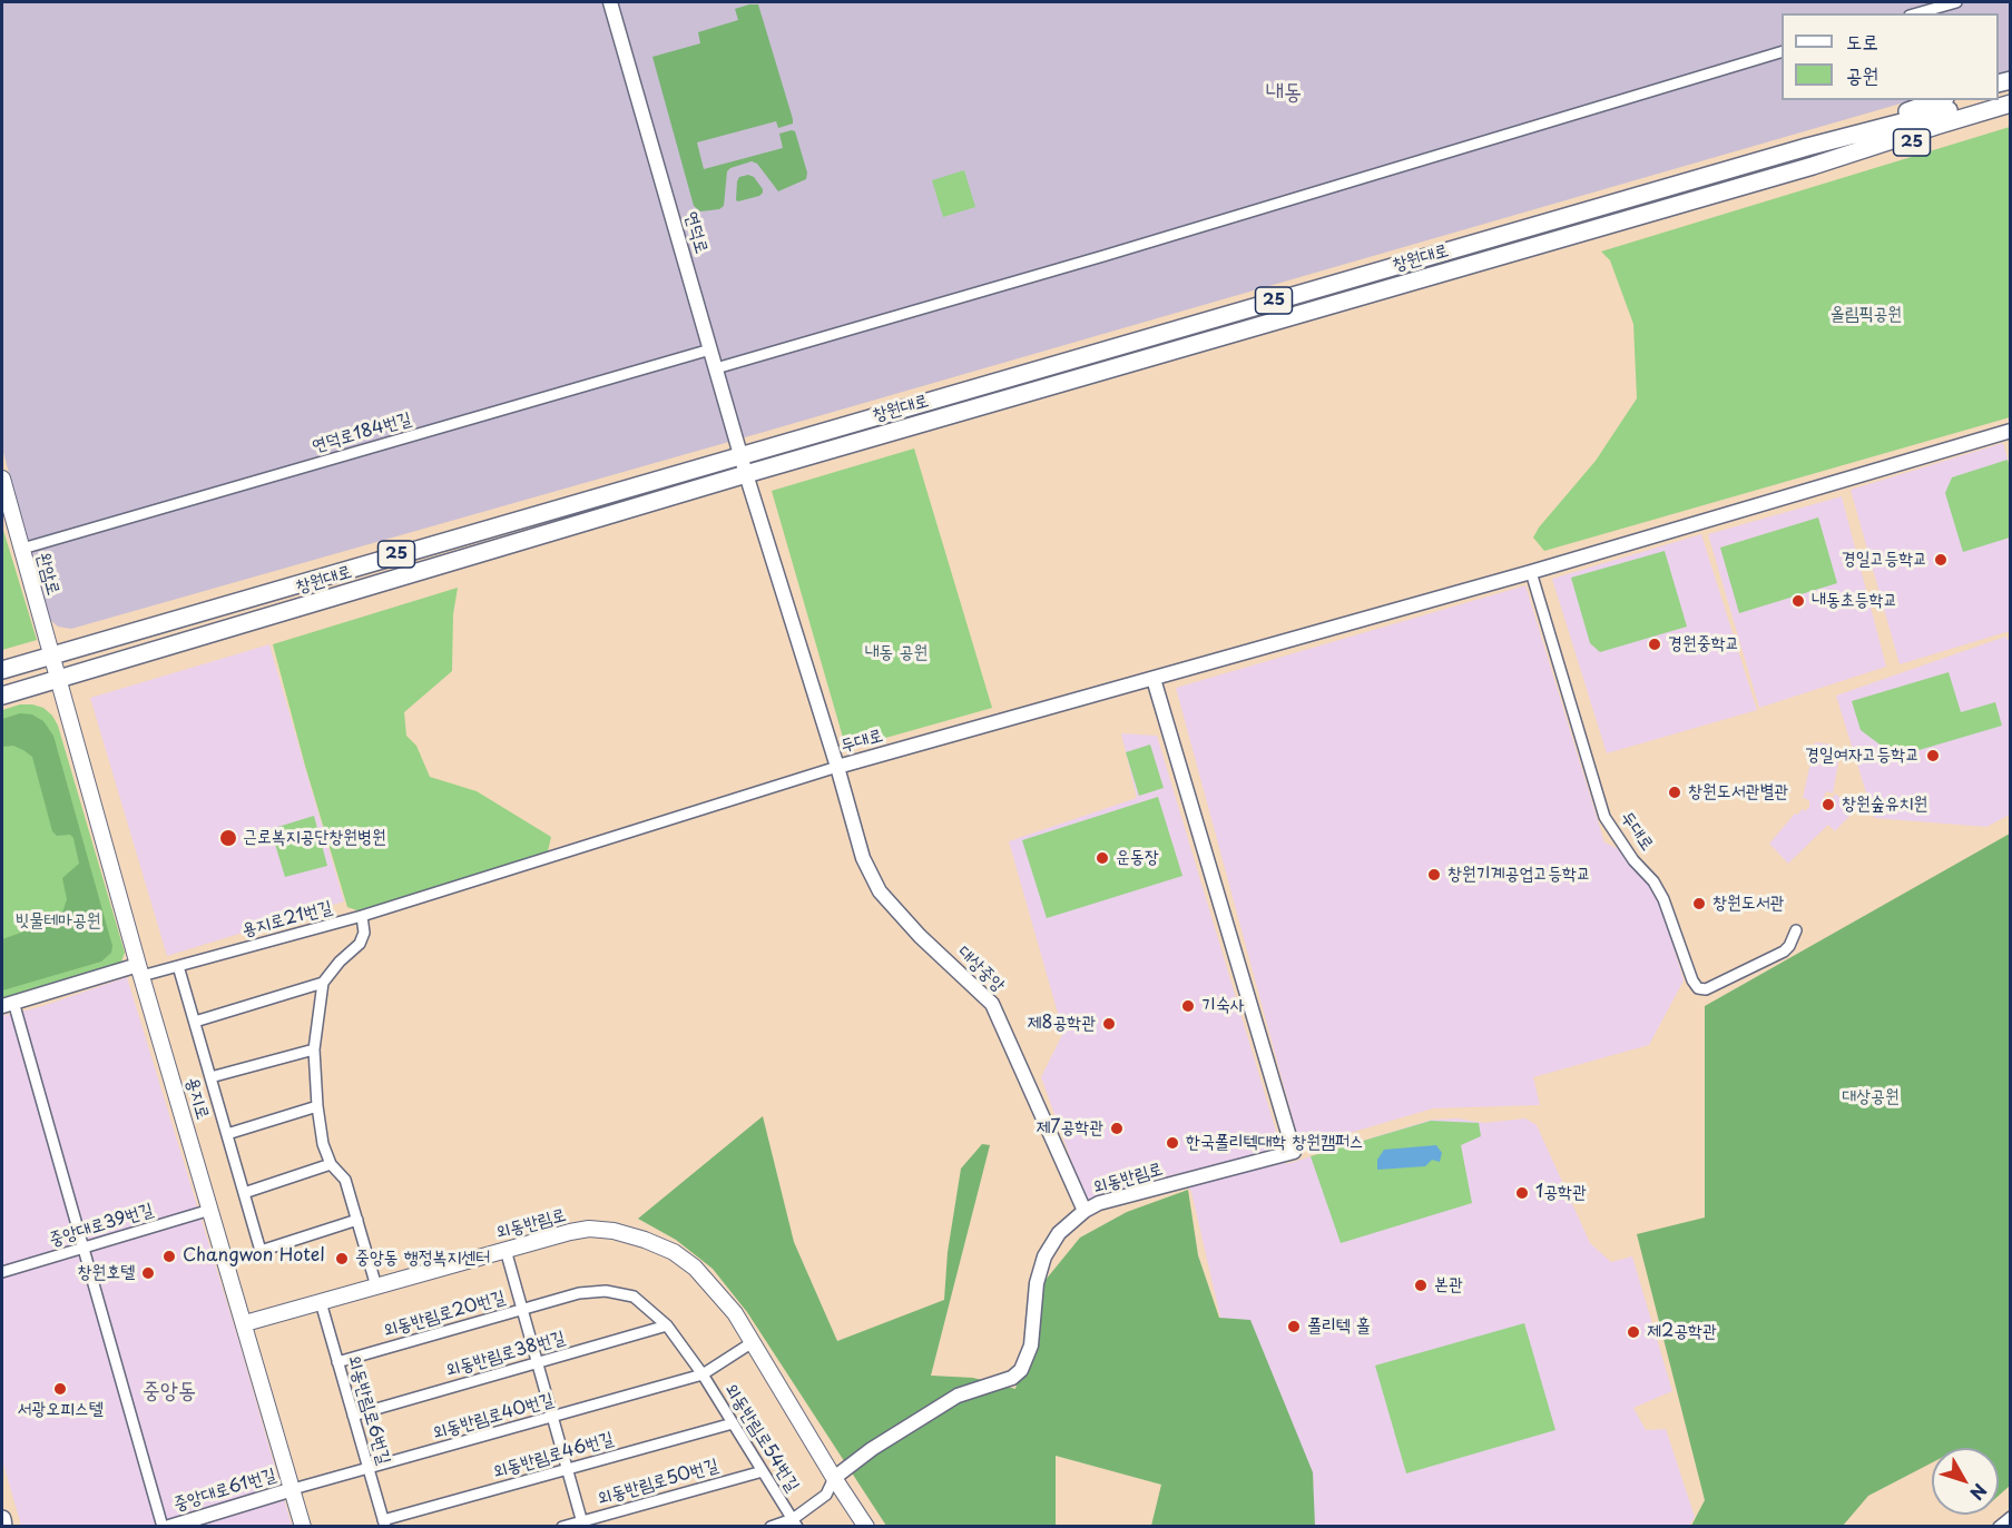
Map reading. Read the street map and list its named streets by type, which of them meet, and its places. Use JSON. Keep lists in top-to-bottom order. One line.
{"streets":{"main road":["25","창원대로","완암로","용지로","외동반림로"],"street":["연덕로","연덕로184번길","두대로","용지로21번길","대상중앙","중앙대로39번길","외동반림로20번길","외동반림로38번길","외동반림로6번길","외동반림로40번길","외동반림로54번길","외동반림로46번길","외동반림로50번길","중앙대로61번길"]},"crossings":[["연덕로","창원대로"],["연덕로","연덕로184번길"],["연덕로","두대로"],["창원대로","완암로"],["창원대로","두대로"],["창원대로","용지로"],["연덕로184번길","완암로"],["완암로","용지로"],["두대로","대상중앙"],["두대로","외동반림로"],["용지로21번길","용지로"],["대상중앙","외동반림로"],["용지로","외동반림로"],["용지로","중앙대로39번길"],["용지로","외동반림로40번길"],["용지로","중앙대로61번길"],["외동반림로","외동반림로20번길"],["외동반림로","외동반림로6번길"],["외동반림로","외동반림로40번길"],["외동반림로","외동반림로54번길"],["외동반림로20번길","외동반림로38번길"],["외동반림로20번길","외동반림로6번길"],["외동반림로20번길","외동반림로40번길"],["외동반림로20번길","외동반림로46번길"],["외동반림로20번길","외동반림로50번길"],["외동반림로38번길","외동반림로6번길"],["외동반림로6번길","외동반림로40번길"],["외동반림로6번길","외동반림로46번길"],["외동반림로40번길","외동반림로54번길"],["외동반림로40번길","중앙대로61번길"],["외동반림로54번길","외동반림로46번길"],["외동반림로54번길","외동반림로50번길"]],"districts":["내동","중앙동"],"parks":["올림픽공원","내동 공원","빗물테마공원","대상공원"],"places":["경일고등학교","내동초등학교","경원중학교","경일여자고등학교","창원도서관별관","창원숲유치원","근로복지공단창원병원","운동장","창원기계공업고등학교","창원도서관","기숙사","제8공학관","제7공학관","한국폴리텍대학 창원캠퍼스","1공학관","Changwon Hotel","중앙동 행정복지센터","창원호텔","본관","폴리텍 홀","제2공학관","서광오피스텔"],"legend":["도로","공원"],"north":"bottom right"}
